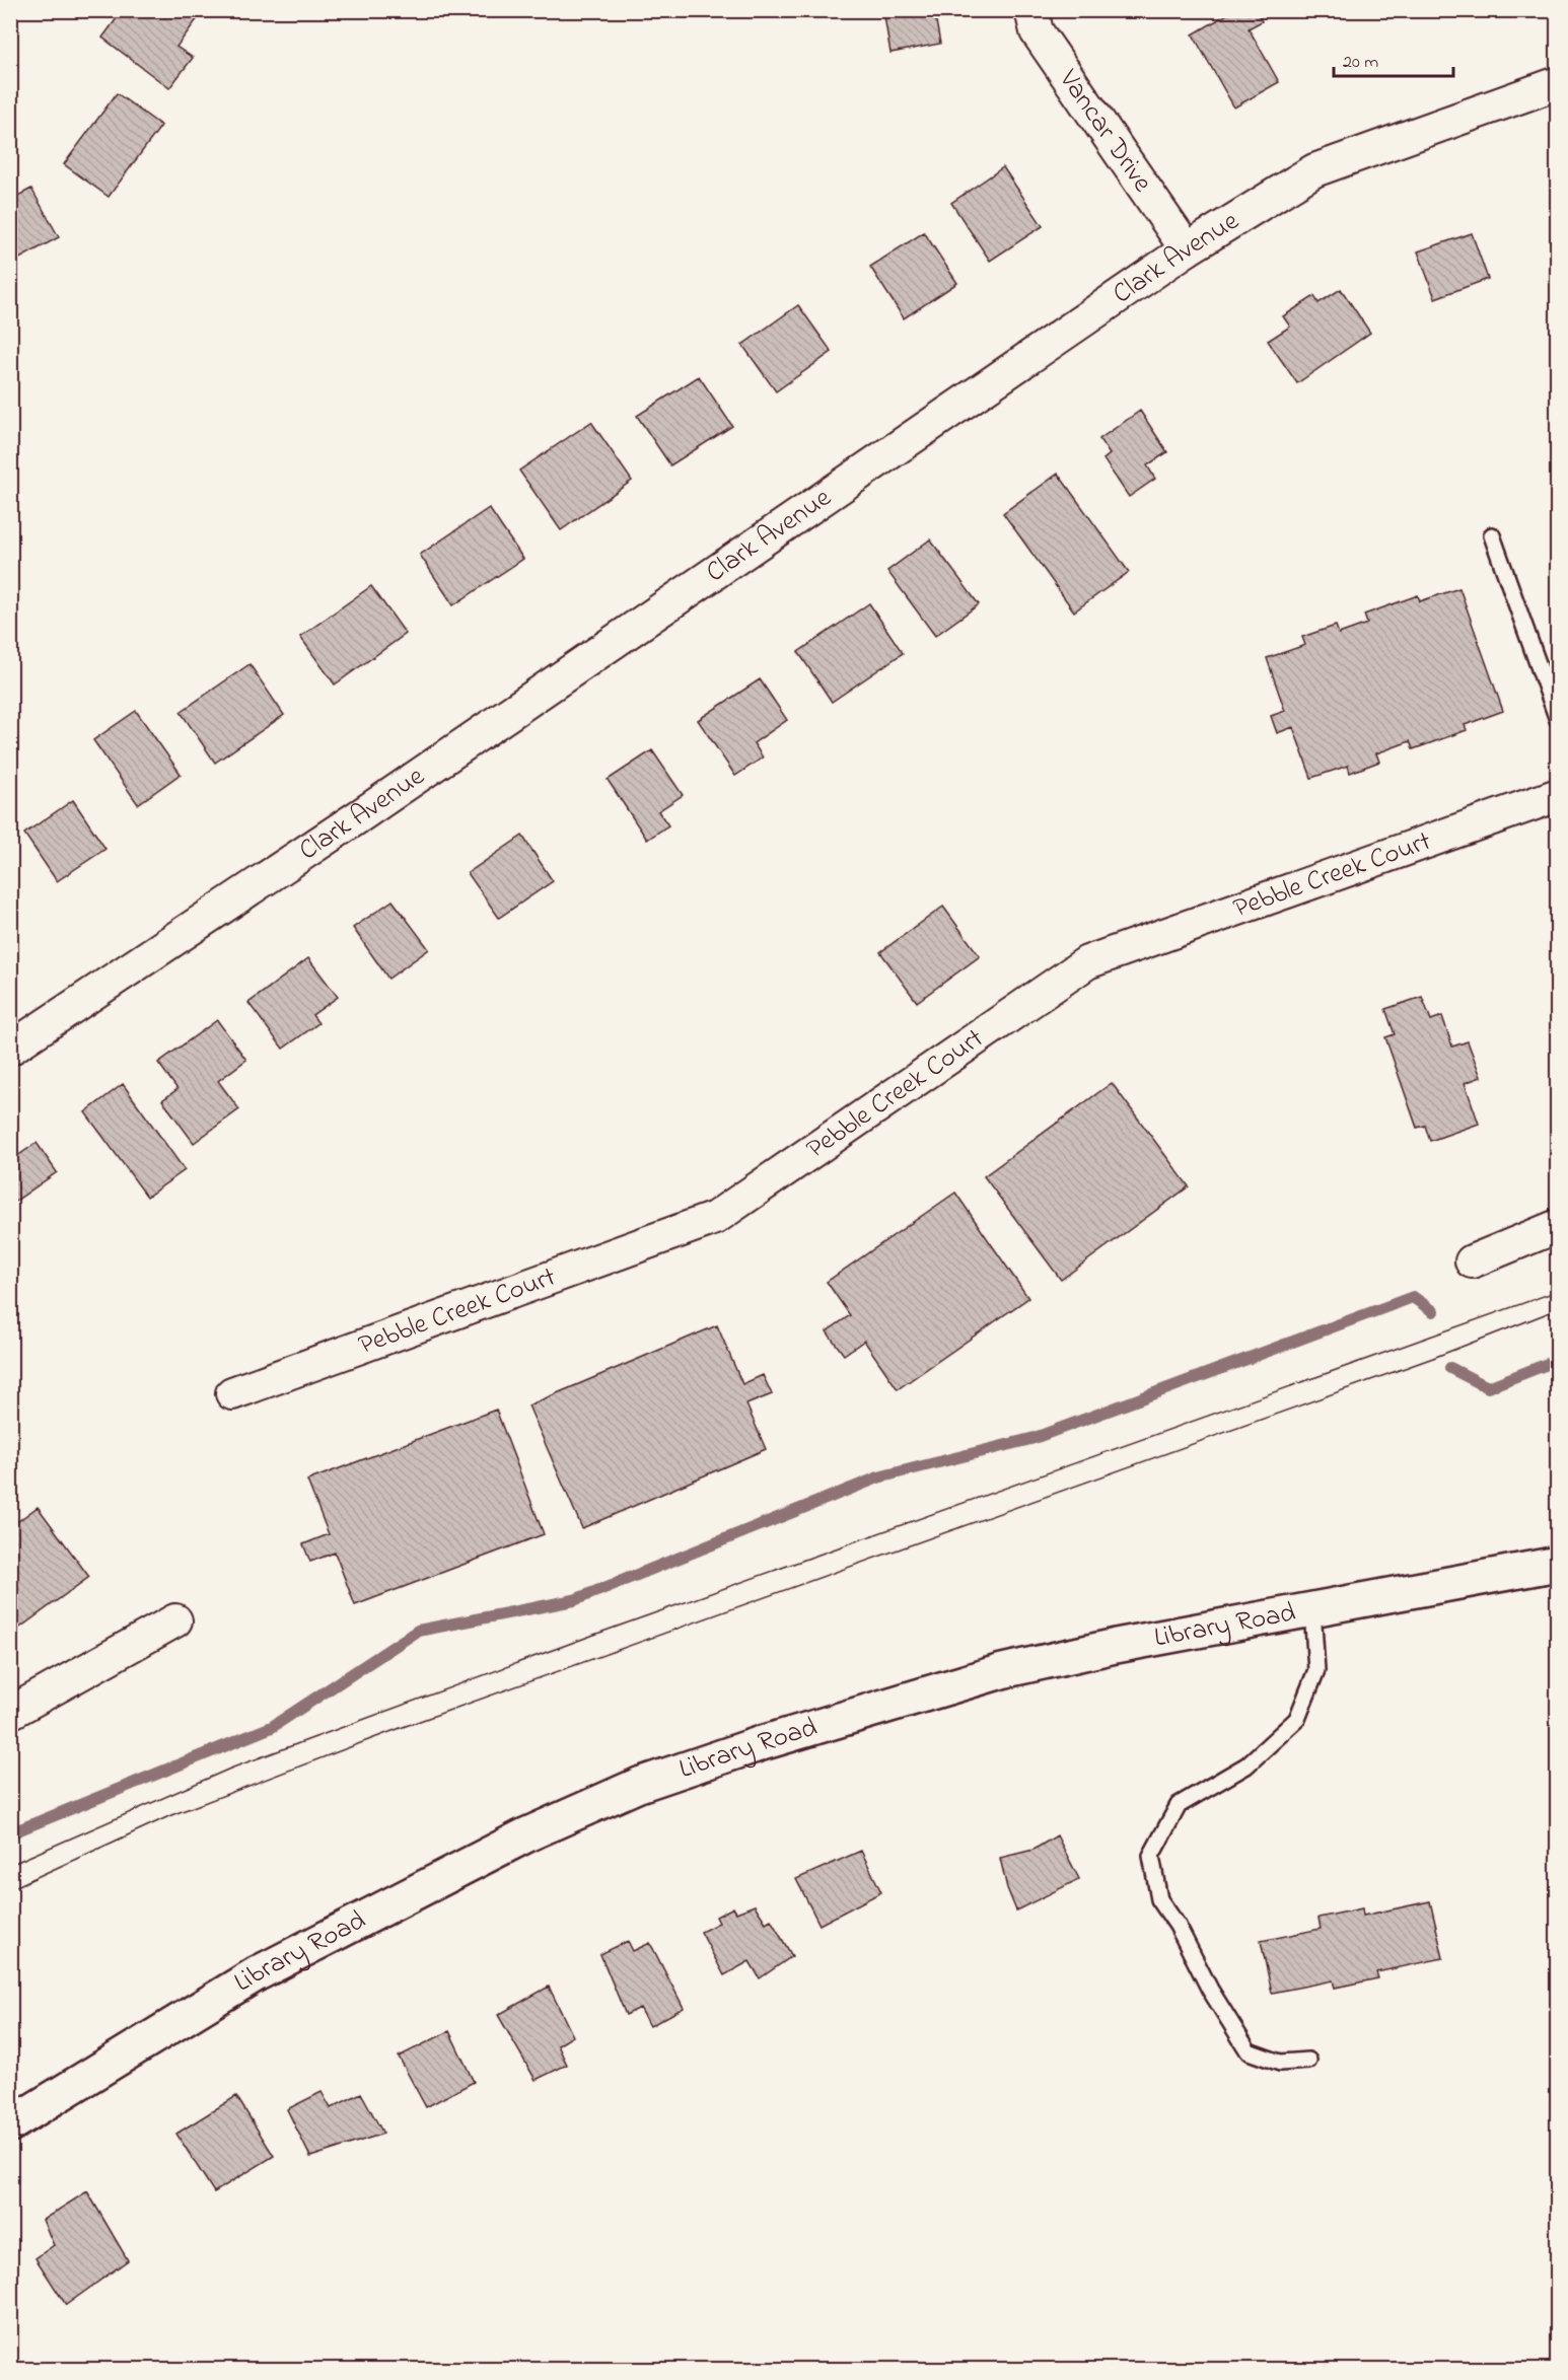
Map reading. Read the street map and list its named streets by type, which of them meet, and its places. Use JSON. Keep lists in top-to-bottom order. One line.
{"streets":{"main road":["Library Road"],"street":["Vancar Drive","Clark Avenue","Pebble Creek Court"]},"crossings":[["Vancar Drive","Clark Avenue"]],"scale_bar":"20 m"}
